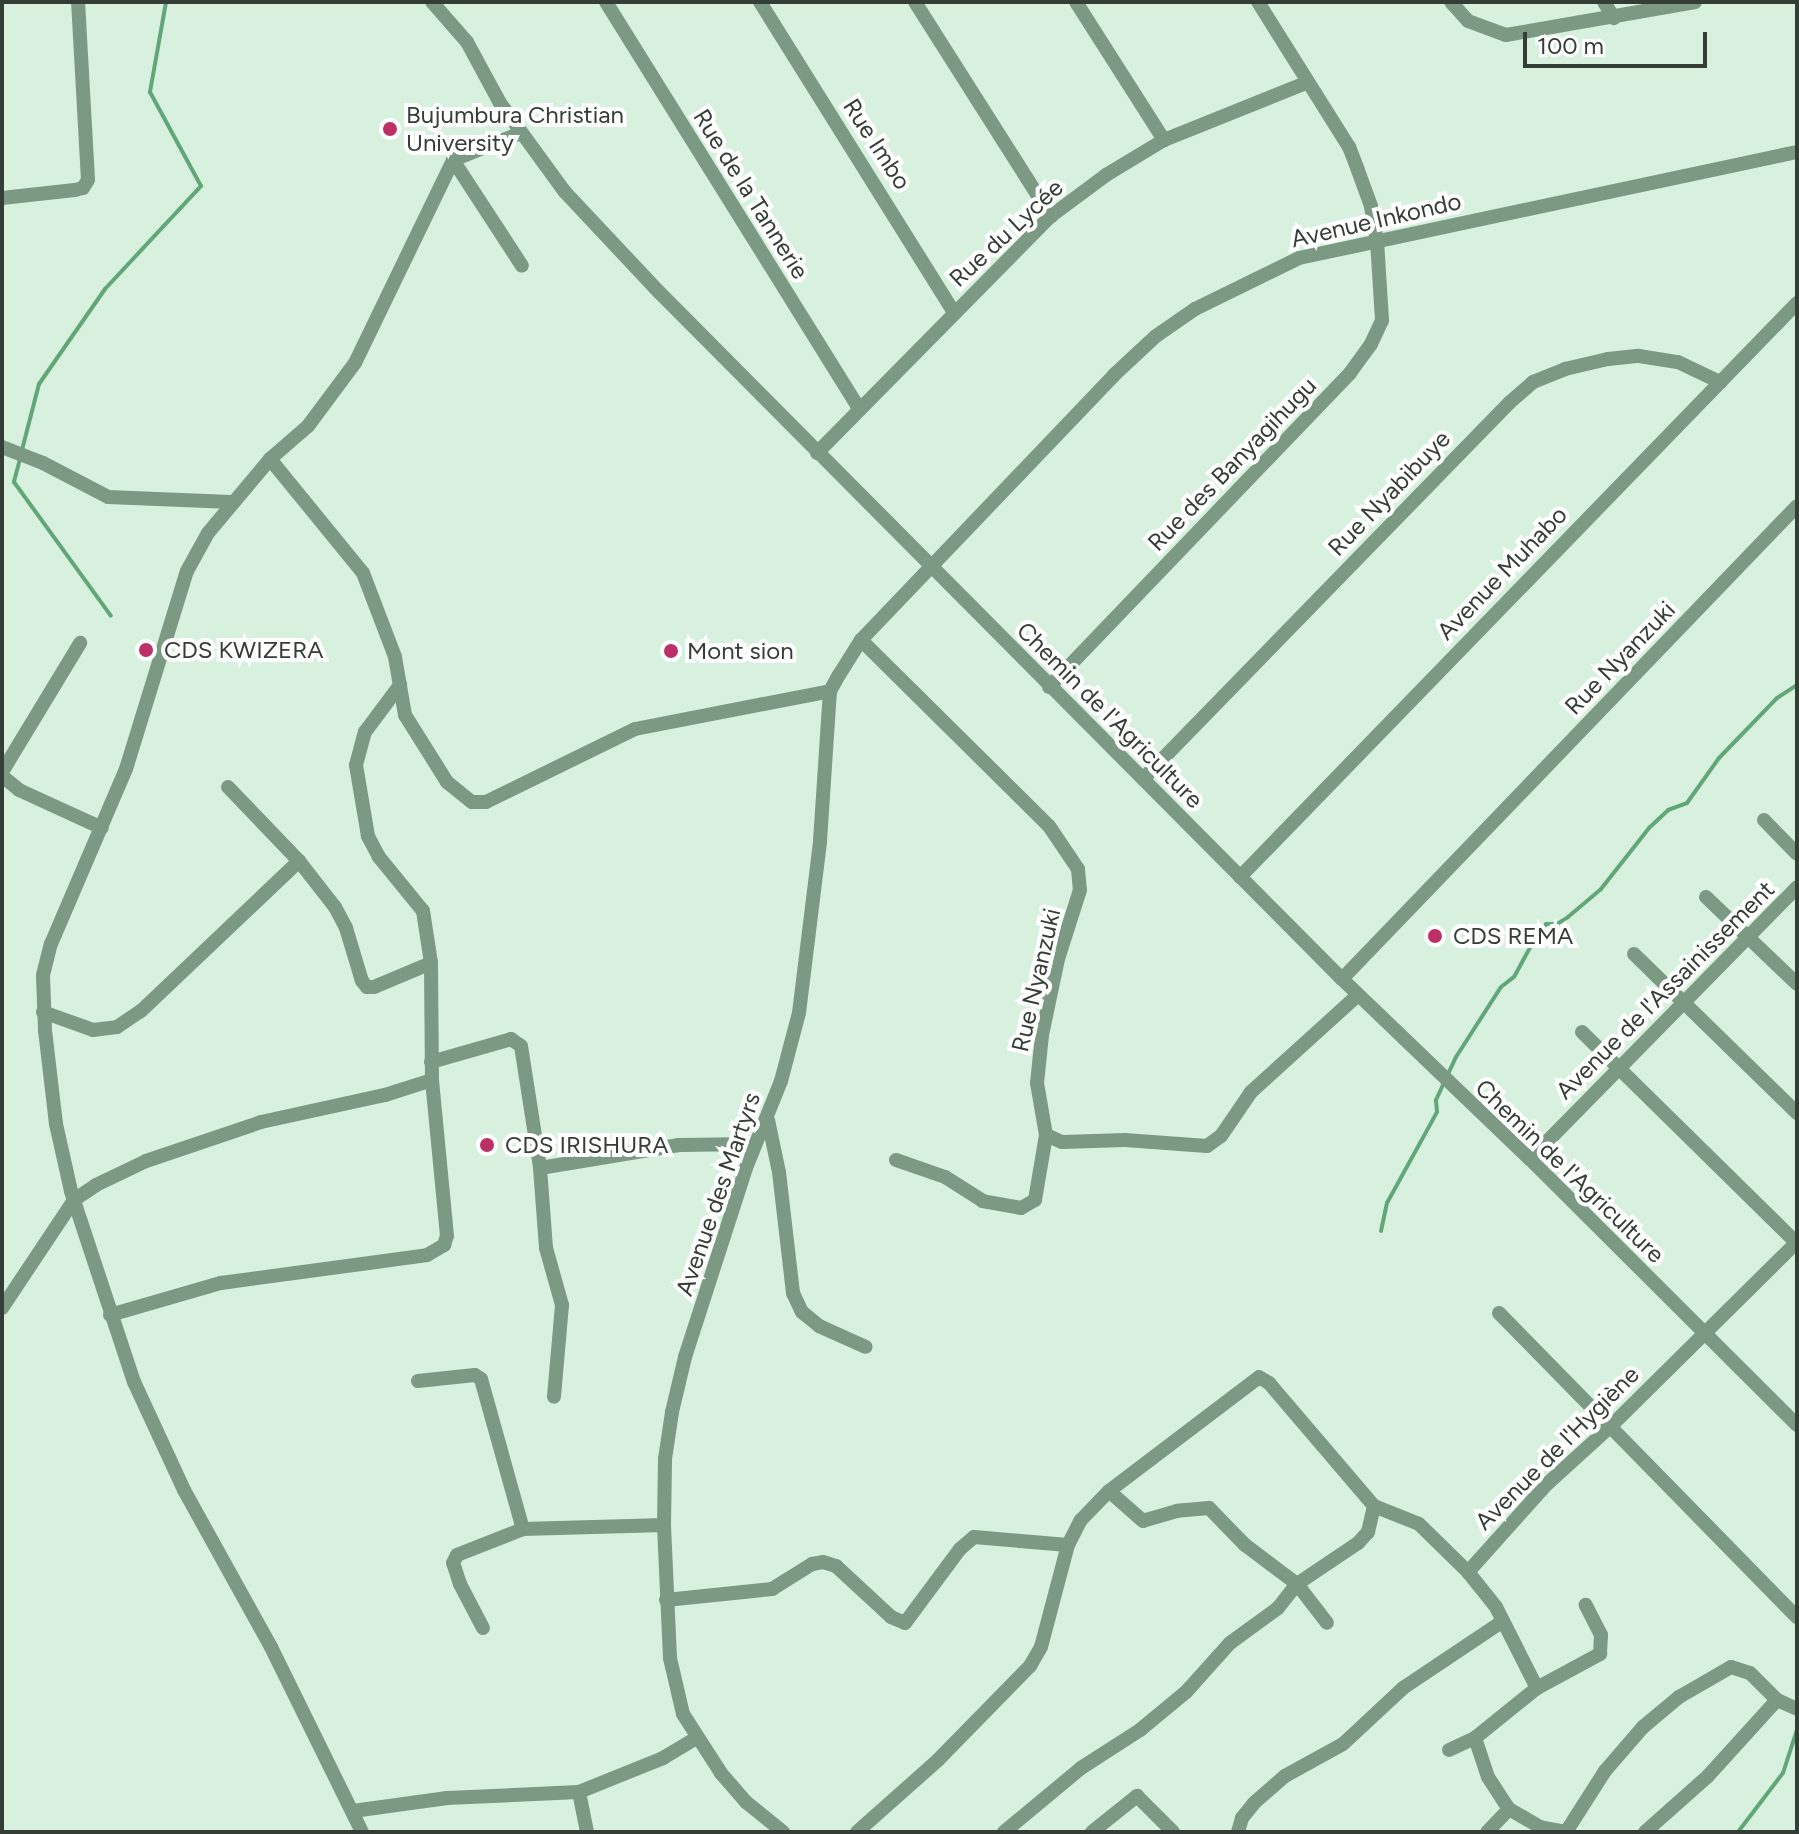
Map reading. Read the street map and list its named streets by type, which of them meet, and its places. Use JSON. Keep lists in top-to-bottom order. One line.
{"streets":{"street":["Rue Imbo","Rue de la Tannerie","Avenue Inkondo","Rue du Lycée","Rue des Banyagihugu","Rue Nyabibuye","Avenue Muhabo","Rue Nyanzuki","Chemin de l'Agriculture","Avenue de l'Assainissement","Avenue des Martyrs","Avenue de l'Hygiène"]},"crossings":[["Rue Imbo","Rue du Lycée"],["Rue de la Tannerie","Rue du Lycée"],["Avenue Inkondo","Rue des Banyagihugu"],["Avenue Inkondo","Chemin de l'Agriculture"],["Avenue Inkondo","Avenue des Martyrs"],["Rue du Lycée","Rue des Banyagihugu"],["Rue du Lycée","Chemin de l'Agriculture"],["Rue des Banyagihugu","Chemin de l'Agriculture"],["Rue Nyabibuye","Avenue Muhabo"],["Rue Nyabibuye","Chemin de l'Agriculture"],["Avenue Muhabo","Chemin de l'Agriculture"],["Rue Nyanzuki","Chemin de l'Agriculture"],["Rue Nyanzuki","Avenue des Martyrs"],["Chemin de l'Agriculture","Avenue de l'Assainissement"],["Chemin de l'Agriculture","Avenue des Martyrs"],["Chemin de l'Agriculture","Avenue de l'Hygiène"]],"places":["Bujumbura Christian University","CDS KWIZERA","Mont sion","CDS REMA","CDS IRISHURA"],"scale_bar":"100 m"}
